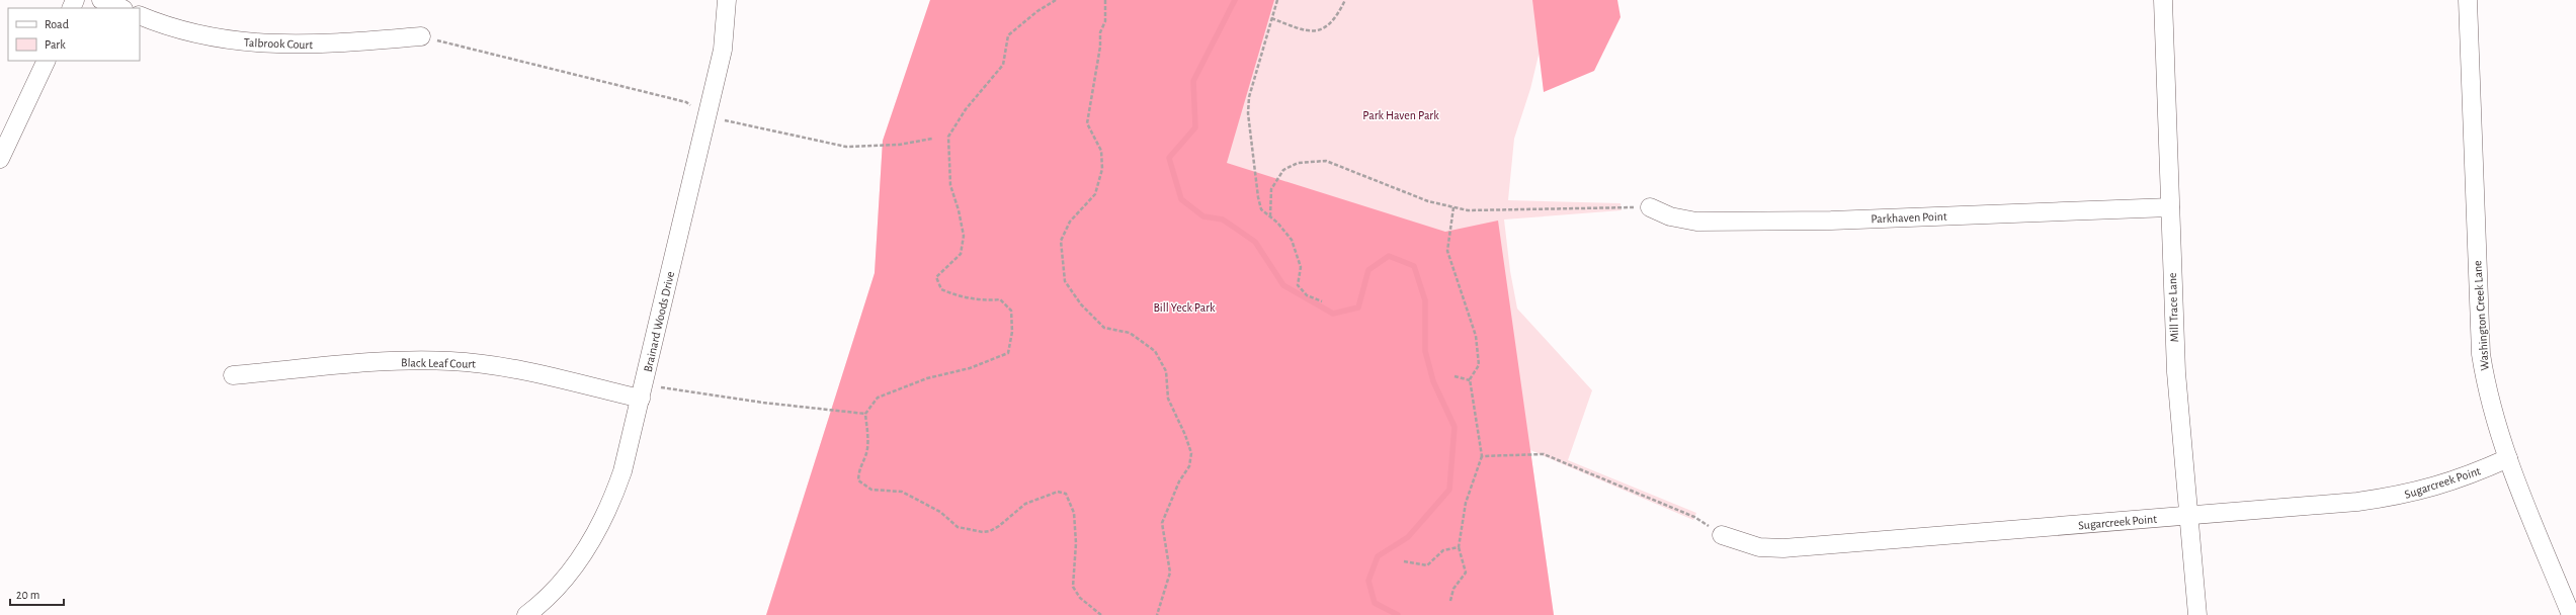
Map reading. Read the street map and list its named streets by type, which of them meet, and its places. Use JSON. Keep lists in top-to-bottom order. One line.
{"streets":{"street":["Talbrook Court","Parkhaven Point","Mill Trace Lane","Washington Creek Lane","Brainard Woods Drive","Black Leaf Court","Sugarcreek Point"]},"crossings":[["Parkhaven Point","Mill Trace Lane"],["Mill Trace Lane","Sugarcreek Point"],["Washington Creek Lane","Sugarcreek Point"],["Brainard Woods Drive","Black Leaf Court"]],"parks":["Park Haven Park","Bill Yeck Park"],"legend":["Road","Park"],"scale_bar":"20 m"}
